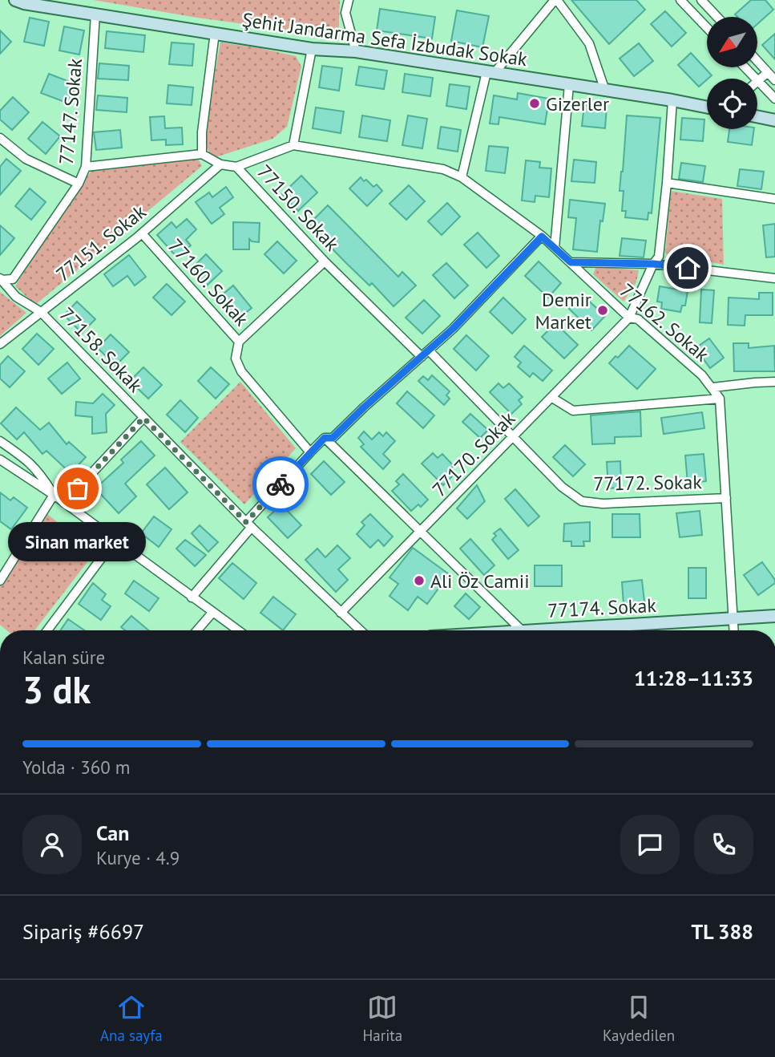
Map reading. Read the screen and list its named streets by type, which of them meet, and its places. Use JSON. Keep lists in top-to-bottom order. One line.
{"streets":{"main road":["Şehit Jandarma Sefa İzbudak Sokak","77174. Sokak"],"street":["77147. Sokak","77150. Sokak","77151. Sokak","77160. Sokak","77162. Sokak","77158. Sokak","77170. Sokak","77172. Sokak"]},"crossings":[["Şehit Jandarma Sefa İzbudak Sokak","77147. Sokak"],["Şehit Jandarma Sefa İzbudak Sokak","77170. Sokak"],["77147. Sokak","77158. Sokak"],["77150. Sokak","77151. Sokak"],["77150. Sokak","77160. Sokak"],["77150. Sokak","77162. Sokak"],["77151. Sokak","77160. Sokak"],["77151. Sokak","77158. Sokak"],["77162. Sokak","77170. Sokak"],["77162. Sokak","77172. Sokak"],["77162. Sokak","77174. Sokak"],["77158. Sokak","77170. Sokak"],["77170. Sokak","77172. Sokak"]],"places":["Gizerler","Demir Market","Sinan market","Ali Öz Camii"],"north":"bottom left","page":{"bubble":"Sinan market","heading":["3 dk","Kalan süre","11:28–11:33"],"panel":["Can","Kurye · 4.9","Sipariş #6697","TL 388"],"bar":"Yolda · 360 m","tabs":["Ana sayfa","Harita","Kaydedilen"]}}
